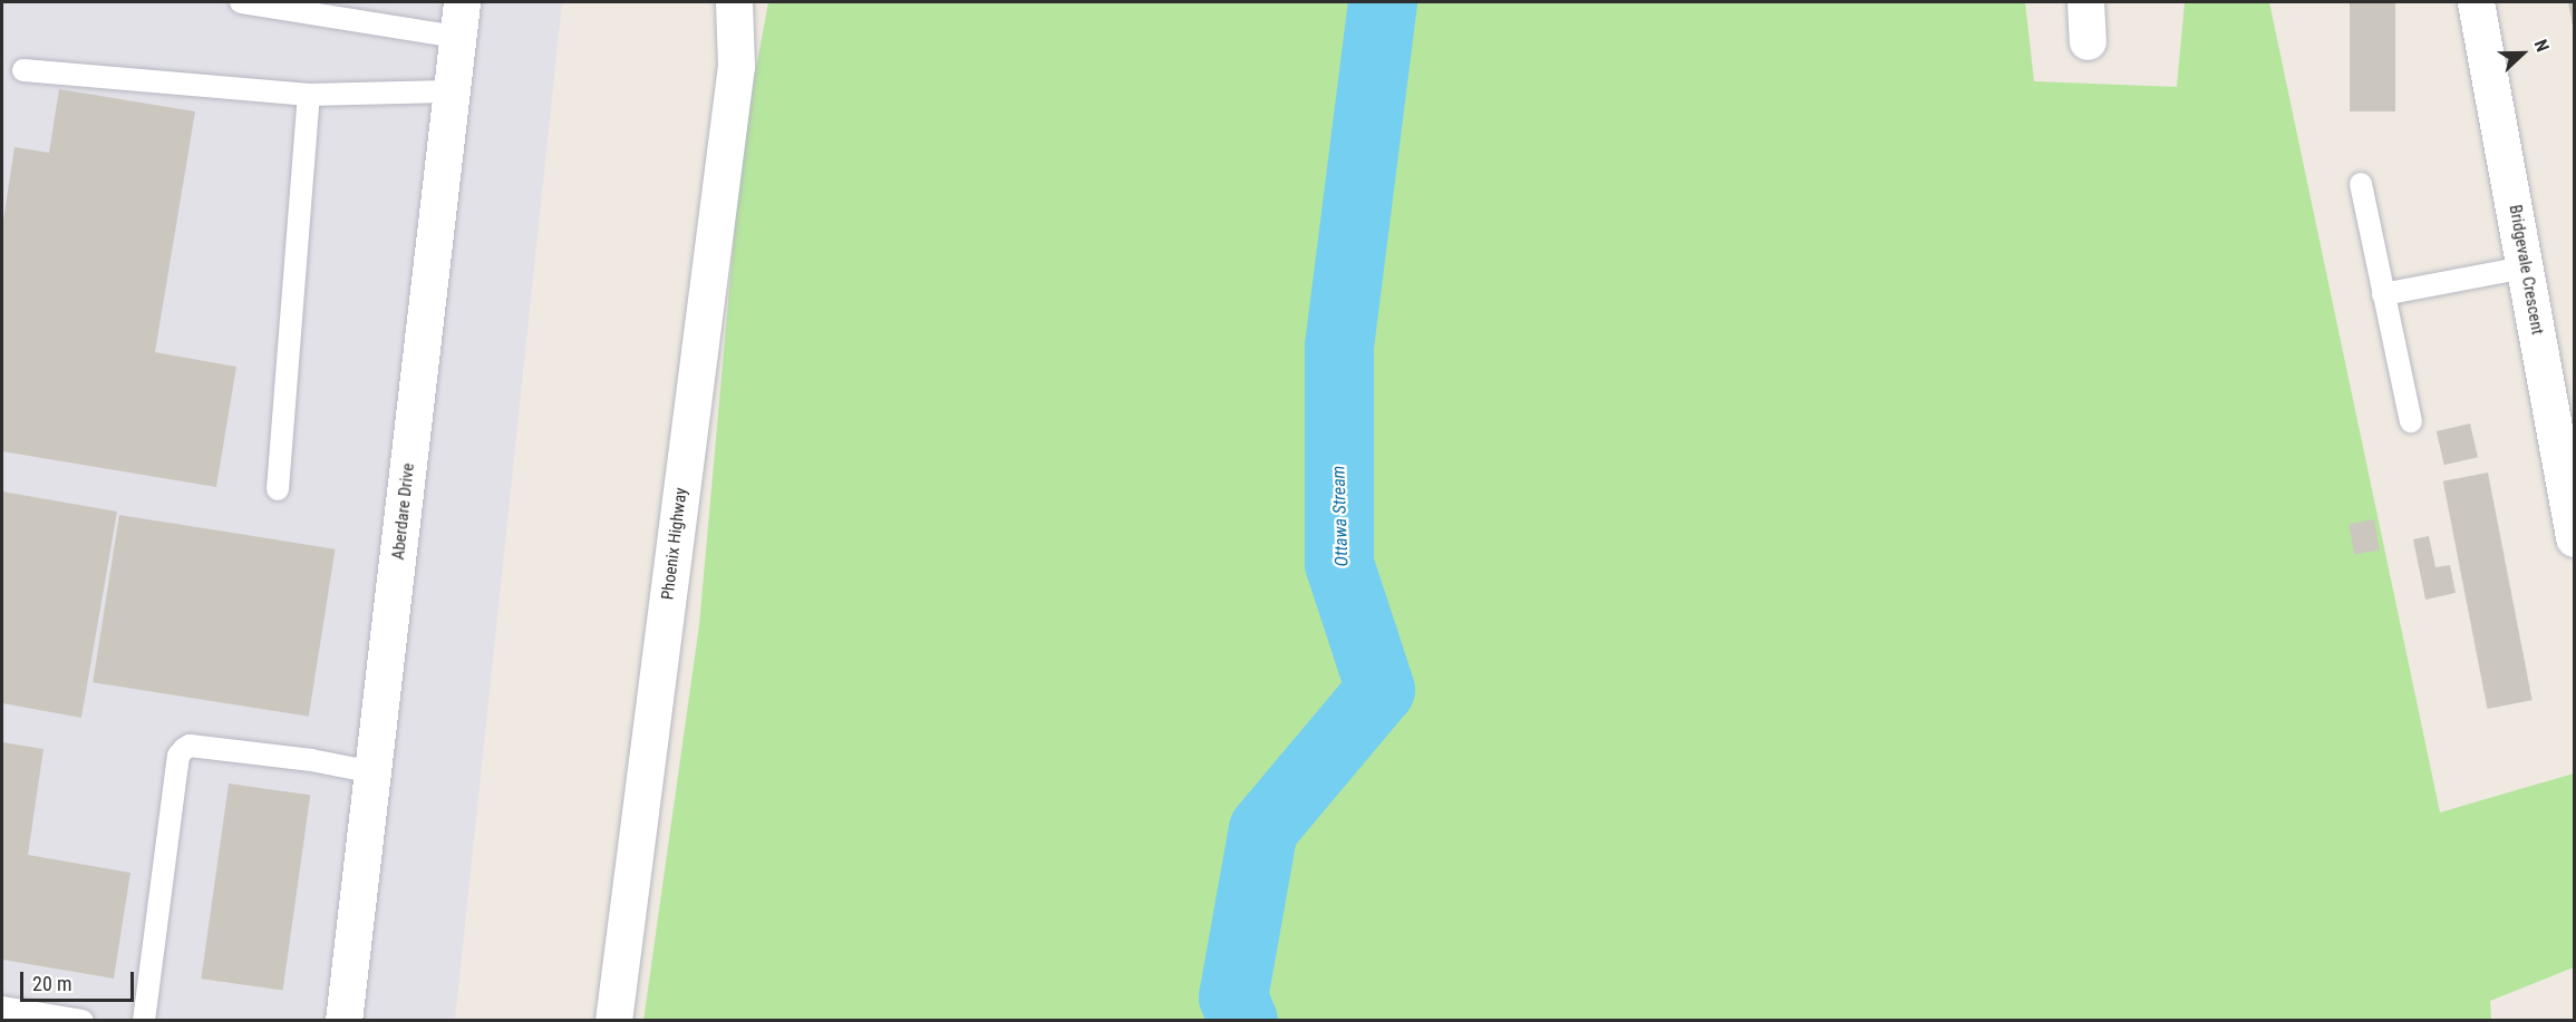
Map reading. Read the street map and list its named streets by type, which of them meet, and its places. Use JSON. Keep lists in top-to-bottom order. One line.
{"streets":{"street":["Bridgevale Crescent","Aberdare Drive","Phoenix Highway"]},"water":["Ottawa Stream"],"scale_bar":"20 m","north":"right"}
